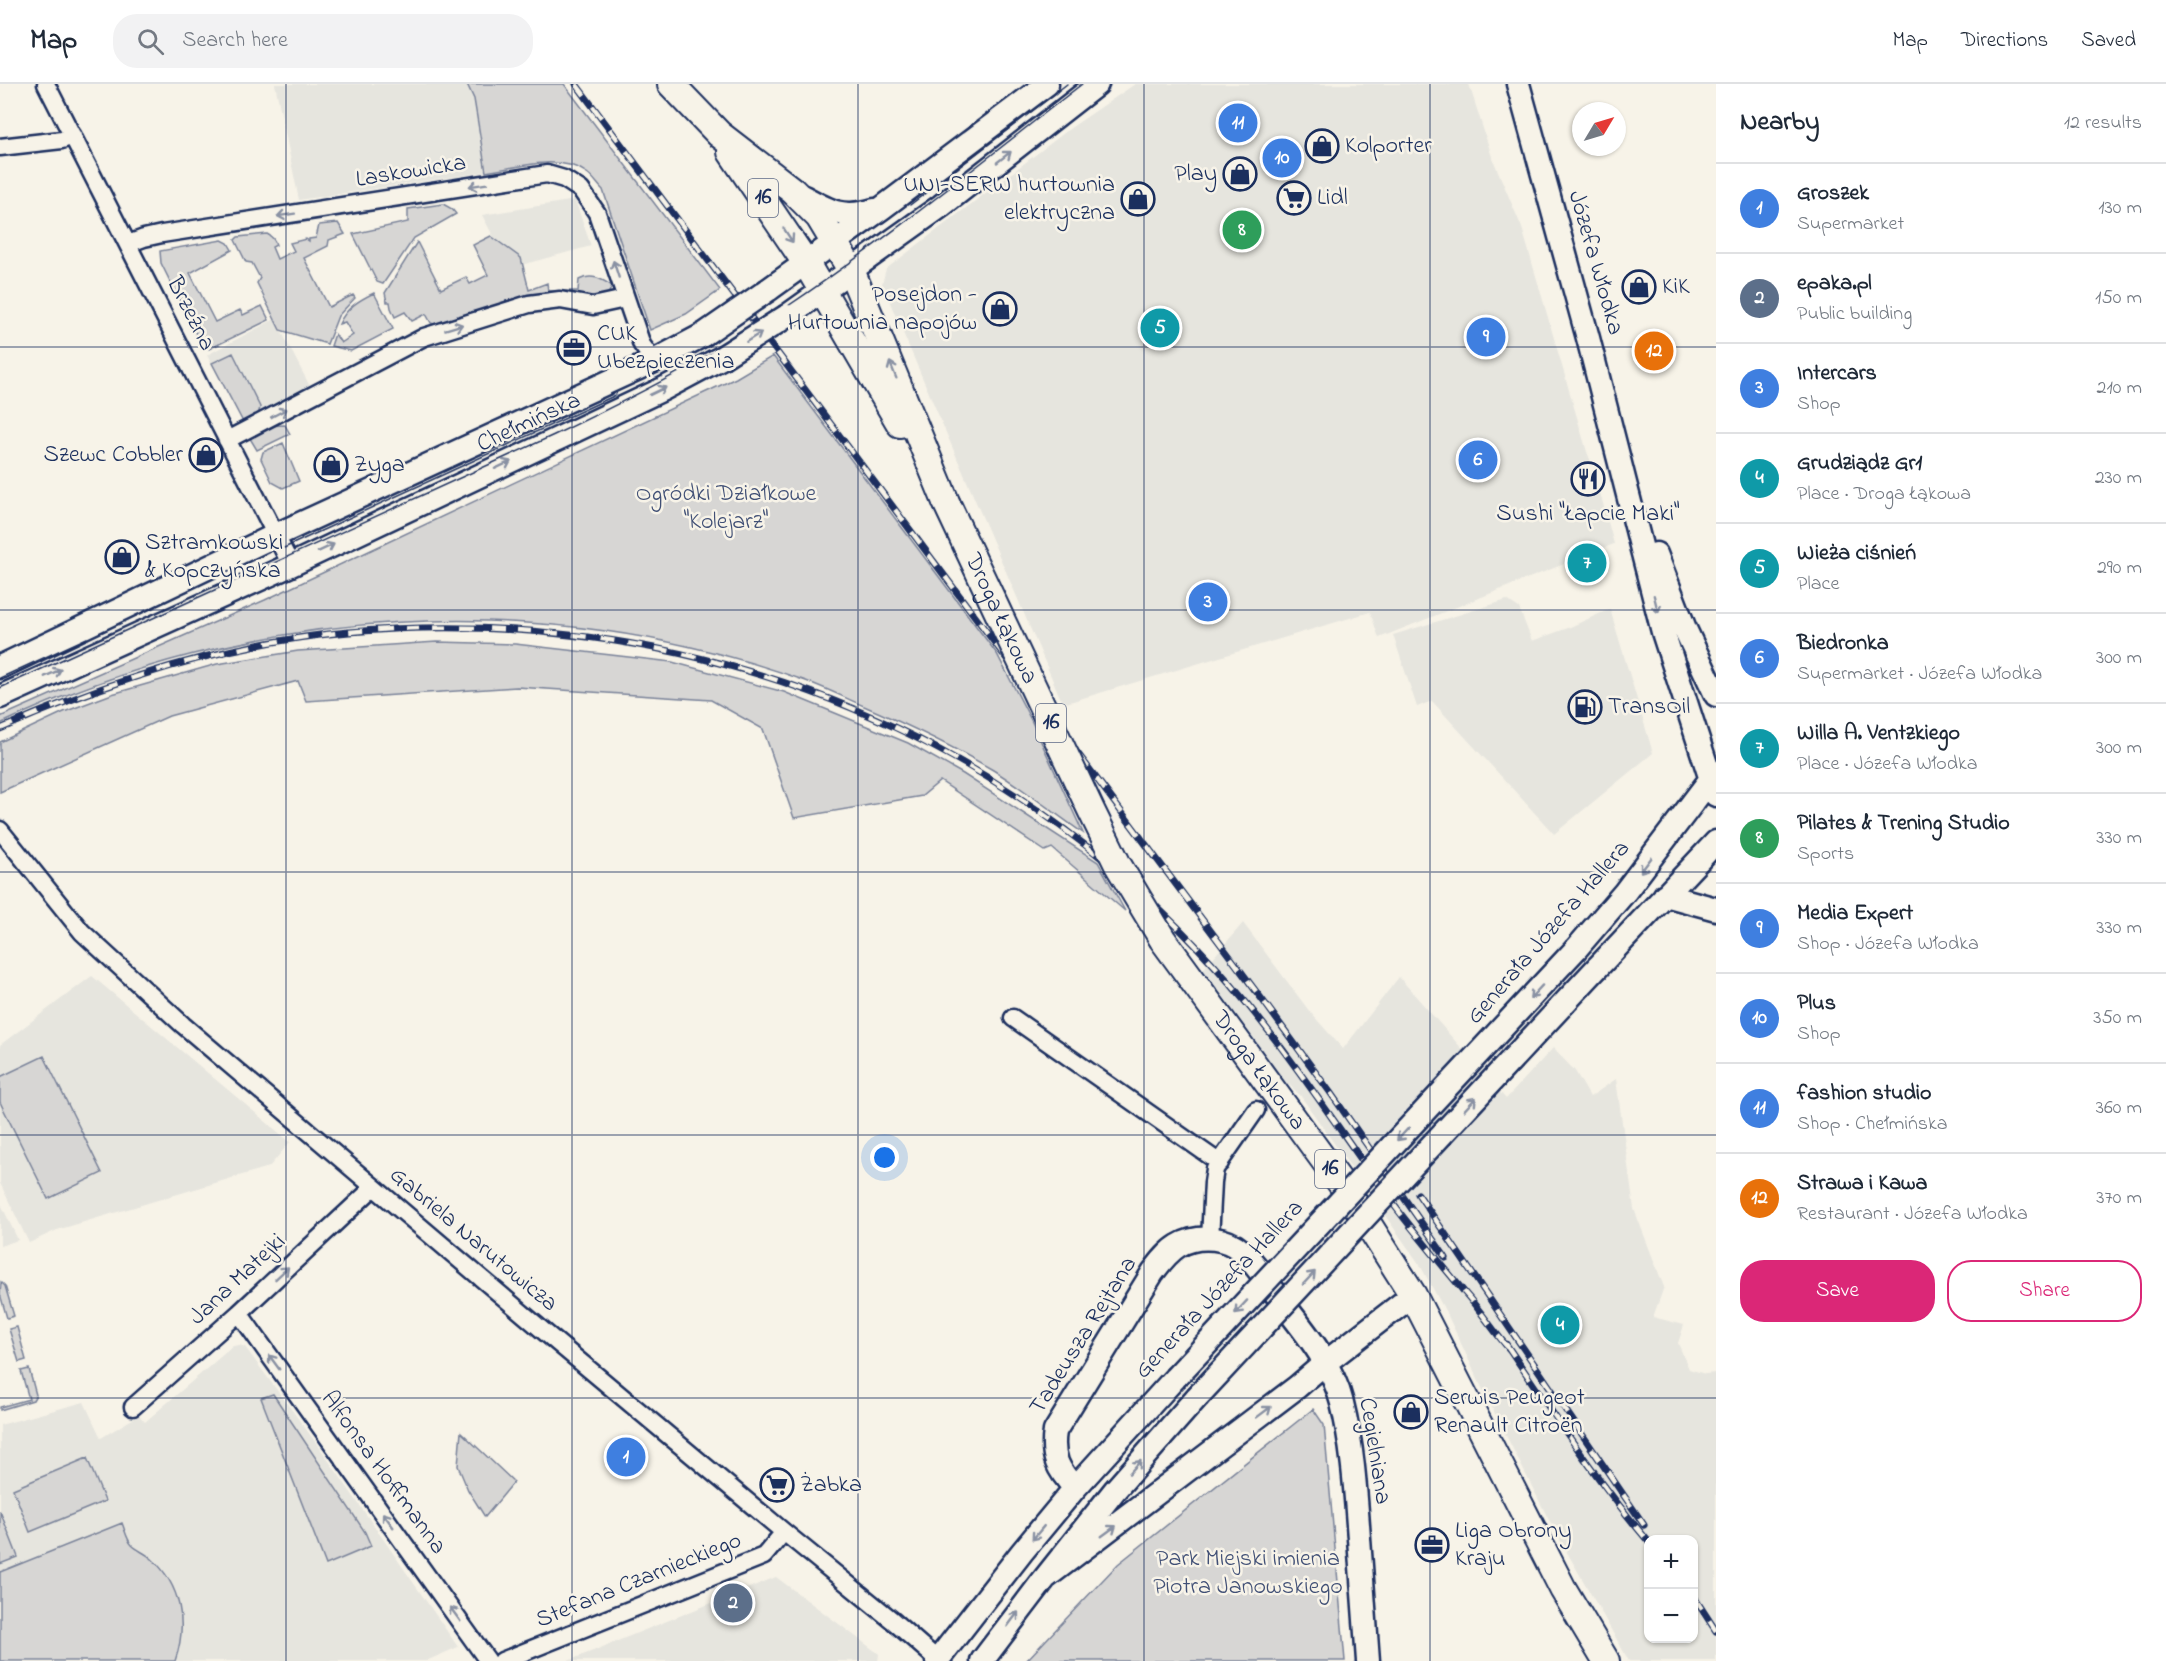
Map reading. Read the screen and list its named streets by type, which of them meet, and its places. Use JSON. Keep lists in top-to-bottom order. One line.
{"streets":{"main road":["16","Józefa Włodka","Chełmińska","Droga Łąkowa","Generała Józefa Hallera","Tadeusza Rejtana","Cegielniana"],"street":["Laskowicka","Brzeźna","Gabriela Narutowicza","Jana Matejki","Alfonsa Hoffmanna","Stefana Czarnieckiego"]},"crossings":[["Laskowicka","Brzeźna"],["Laskowicka","Chełmińska"],["16","Chełmińska"],["16","Droga Łąkowa"],["Józefa Włodka","Generała Józefa Hallera"],["Brzeźna","Chełmińska"],["Chełmińska","Droga Łąkowa"],["Generała Józefa Hallera","Gabriela Narutowicza"],["Generała Józefa Hallera","Tadeusza Rejtana"],["Gabriela Narutowicza","Jana Matejki"],["Gabriela Narutowicza","Stefana Czarnieckiego"],["Jana Matejki","Alfonsa Hoffmanna"]],"one_way":["Laskowicka","Jana Matejki","Alfonsa Hoffmanna"],"parks":["Ogródki Działkowe \"Kolejarz\"","Park Miejski imienia Piotra Janowskiego"],"places":{"shop":["Kolporter","Play","UNI-SERW hurtownia elektryczna","KiK","Posejdon - Hurtownia napojów","Szewc Cobbler","Zyga","Sztramkowski & Kopczyńska","Serwis Peugeot Renault Citroën"],"supermarket":["Lidl","Żabka"],"office":["CUK Ubezpieczenia","Liga Obrony Kraju"],"restaurant":["Sushi \"Łapcie Maki\""],"fuel station":["TransOil"]},"north":"top right","page":{"header":"Map","search":"Search here","nav":["Map","Directions","Saved"],"heading":["Nearby","12 results"],"pins":["11","10","8","5","9","12","6","7","3","4","1","2"],"list":[{"mark":"1","name":"Groszek","note":"Supermarket","value":"130 m"},{"mark":"2","name":"epaka.pl","note":"Public building","value":"150 m"},{"mark":"3","name":"Intercars","note":"Shop","value":"210 m"},{"mark":"4","name":"Grudziądz Gr1","note":"Place · Droga Łąkowa","value":"230 m"},{"mark":"5","name":"Wieża ciśnień","note":"Place","value":"290 m"},{"mark":"6","name":"Biedronka","note":"Supermarket · Józefa Włodka","value":"300 m"},{"mark":"7","name":"Willa A. Ventzkiego","note":"Place · Józefa Włodka","value":"300 m"},{"mark":"8","name":"Pilates & Trening Studio","note":"Sports","value":"330 m"},{"mark":"9","name":"Media Expert","note":"Shop · Józefa Włodka","value":"330 m"},{"mark":"10","name":"Plus","note":"Shop","value":"350 m"},{"mark":"11","name":"fashion studio","note":"Shop · Chełmińska","value":"360 m"},{"mark":"12","name":"Strawa i Kawa","note":"Restaurant · Józefa Włodka","value":"370 m"}],"buttons":["Save","Share"],"map_buttons":["+","−"]}}
